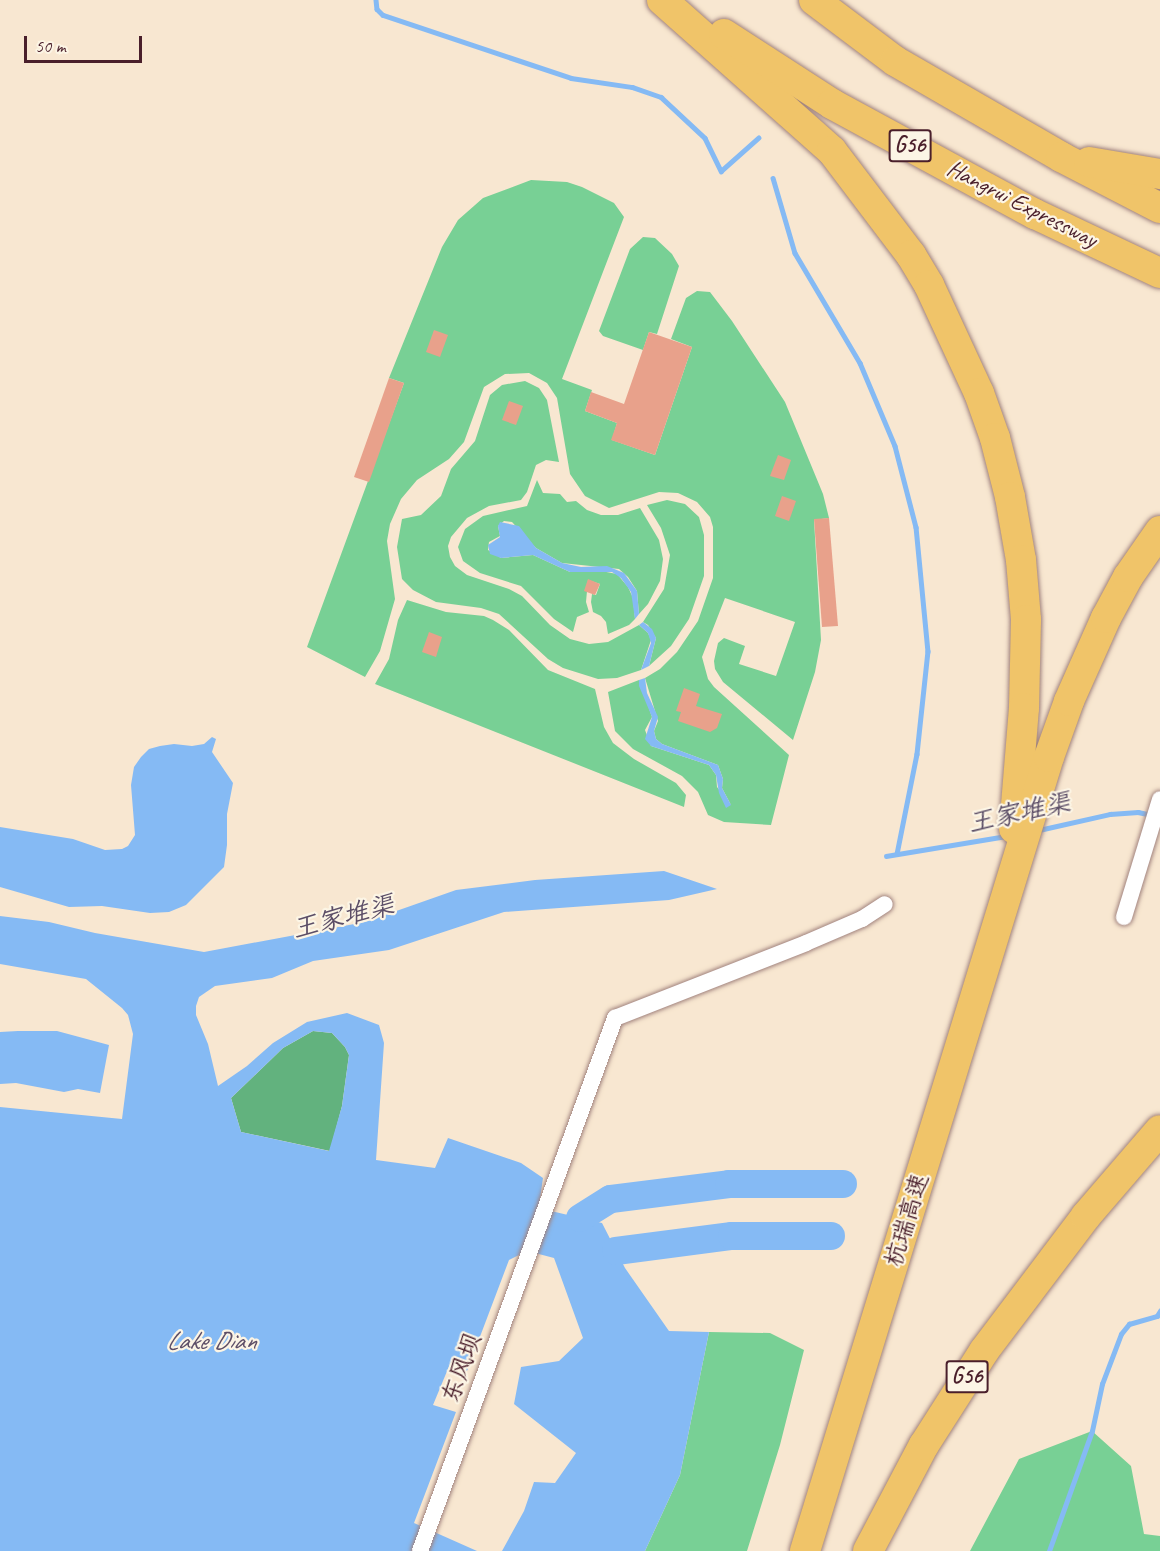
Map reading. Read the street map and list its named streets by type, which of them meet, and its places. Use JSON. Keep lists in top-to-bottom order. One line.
{"streets":{"highway":["G56","Hangrui Expressway","杭瑞高速"],"street":["东风坝"]},"water":["王家堆渠","Lake Dian"],"scale_bar":"50 m"}
